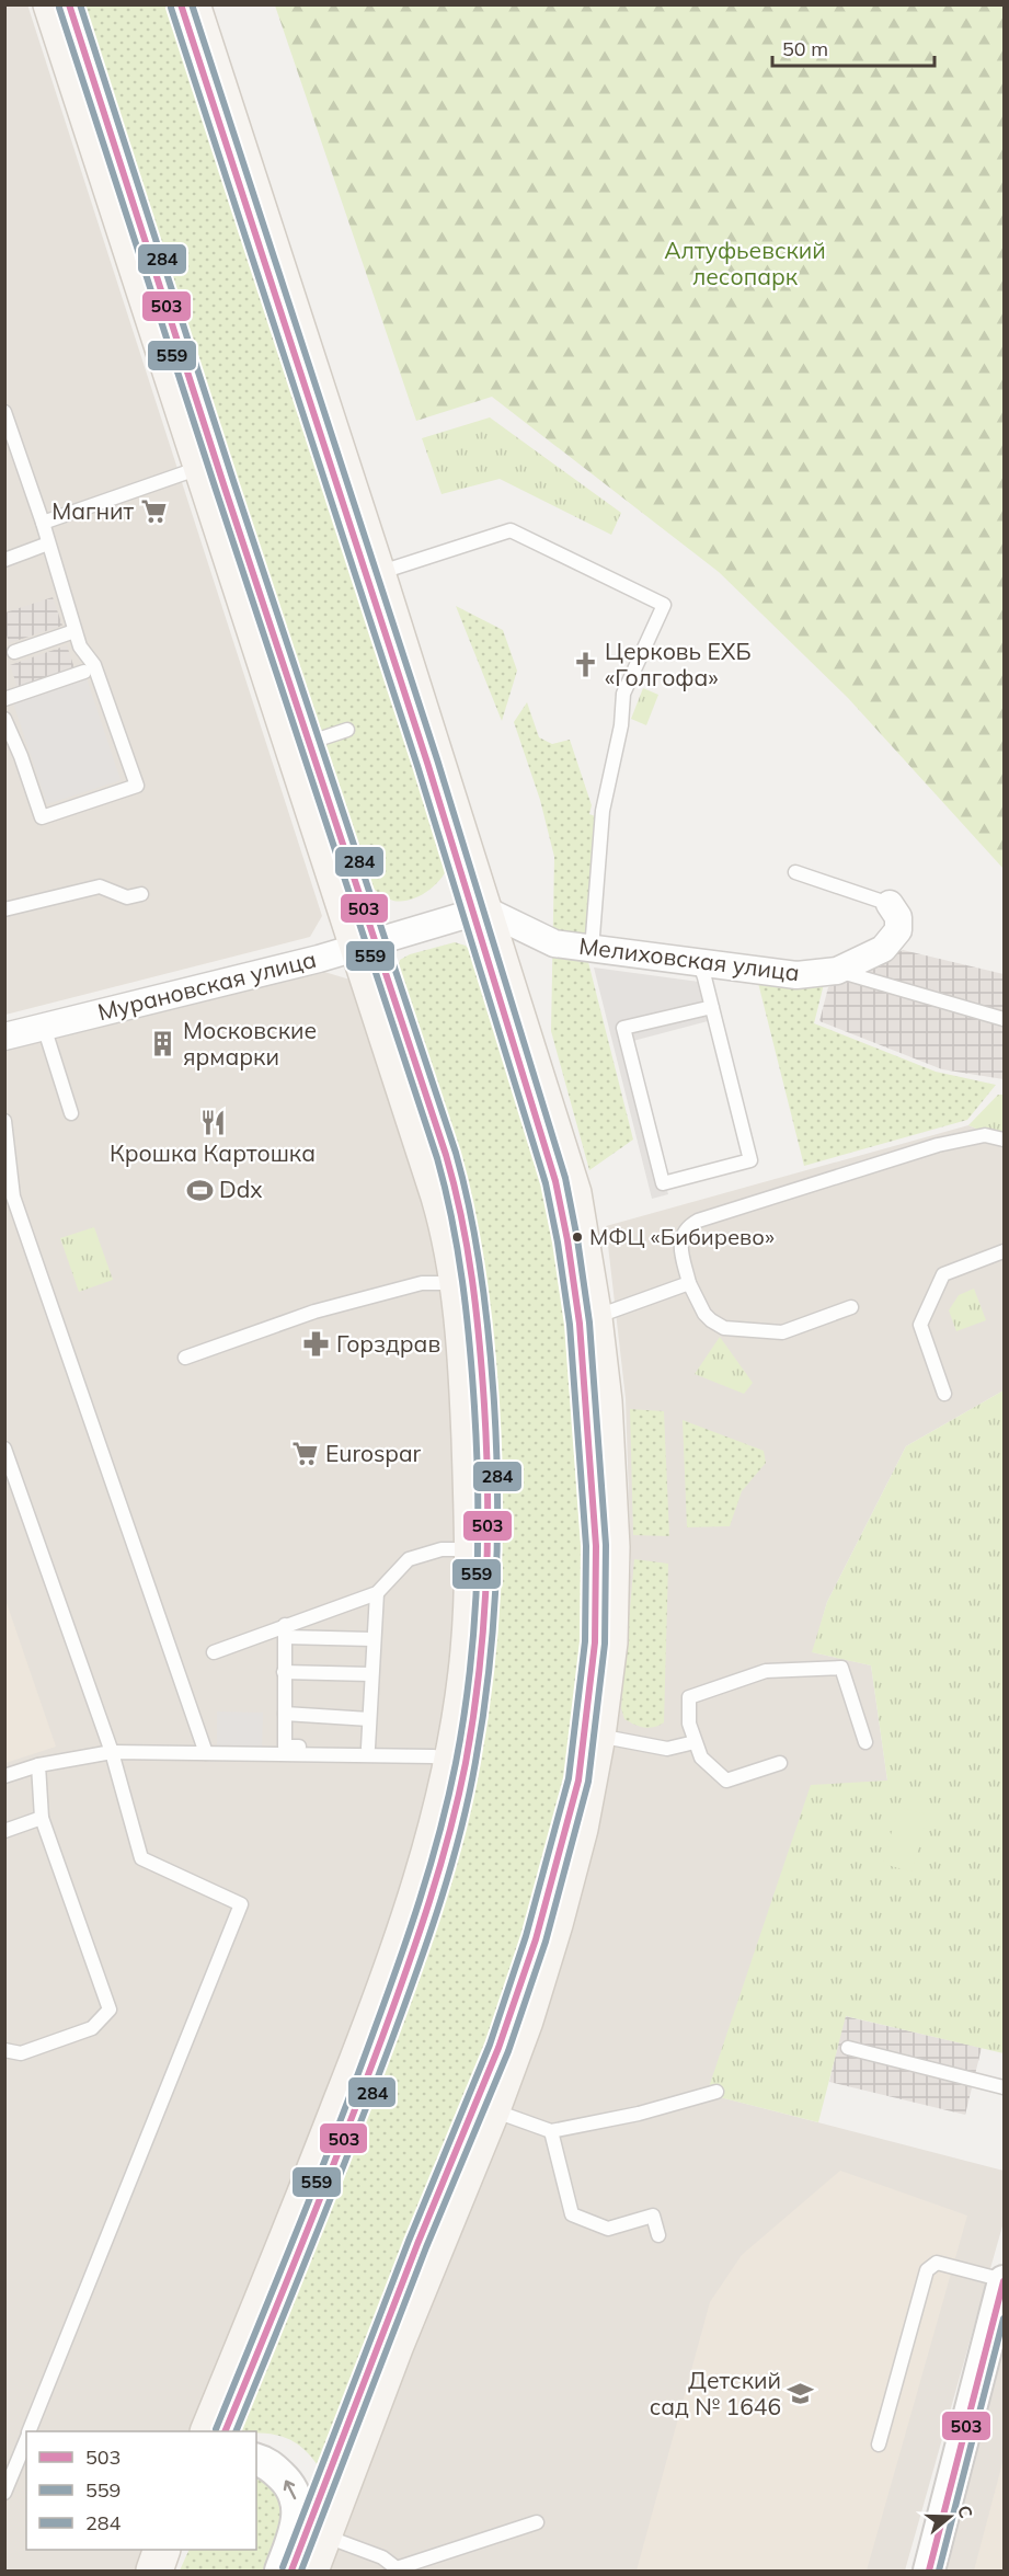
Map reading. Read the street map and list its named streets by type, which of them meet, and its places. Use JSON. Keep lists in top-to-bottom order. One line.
{"streets":{"street":["Мелиховская улица","Мурановская улица"]},"crossings":[["Мелиховская улица","Мурановская улица"]],"parks":["Алтуфьевский лесопарк"],"places":{"supermarket":["Магнит","Eurospar"],"church":["Церковь ЕХБ «Голгофа»"],"building":["Московские ярмарки"],"restaurant":["Крошка Картошка"],"sports":["Ddx"],"other":["МФЦ «Бибирево»"],"pharmacy":["Горздрав"],"school or university":["Детский сад № 1646"]},"lines":["transit line 503","transit line 284","transit line 559"],"legend":["503","559","284"],"scale_bar":"50 m","north":"right"}
